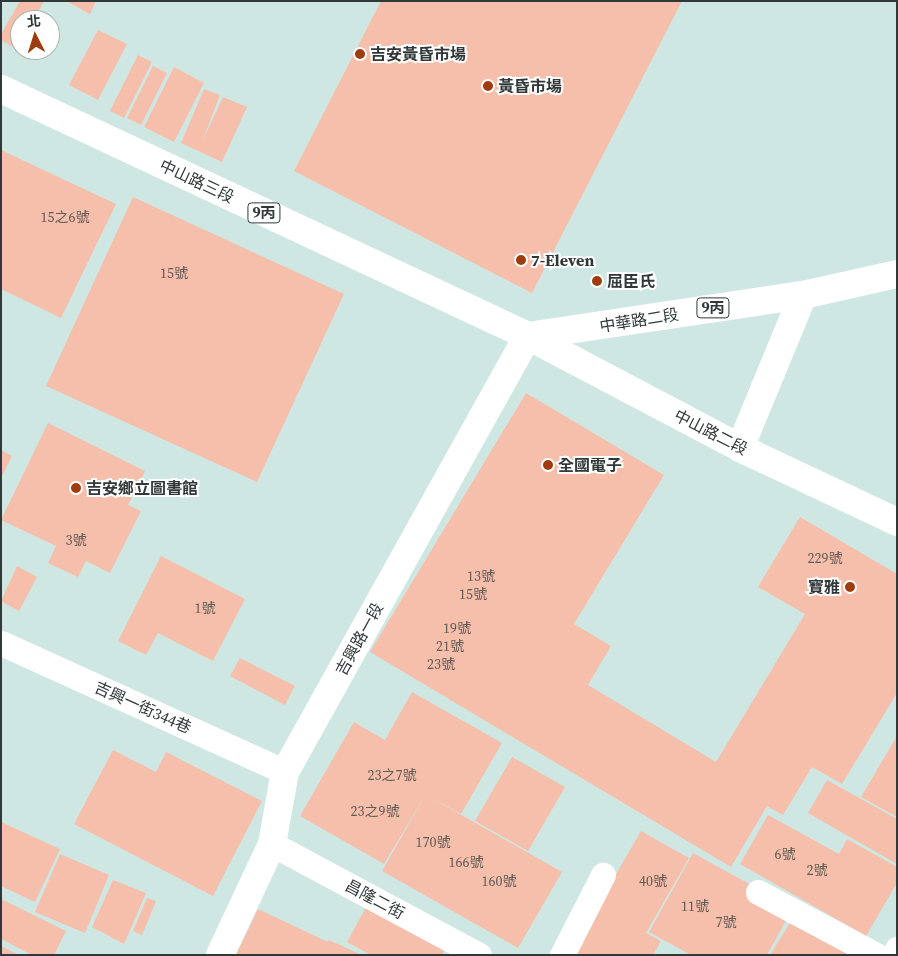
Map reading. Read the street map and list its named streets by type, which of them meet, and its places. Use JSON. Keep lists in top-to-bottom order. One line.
{"streets":{"main road":["中山路三段","9丙","中華路二段","中山路二段","吉興路一段"],"street":["吉興一街344巷","昌隆二街"]},"crossings":[["中山路三段","中華路二段"],["中山路三段","中山路二段"],["中山路三段","吉興路一段"],["中華路二段","中山路二段"],["中華路二段","吉興路一段"],["中山路二段","吉興路一段"],["吉興路一段","吉興一街344巷"],["吉興路一段","昌隆二街"]],"places":["吉安黃昏市場","黃昏市場","7-Eleven","屈臣氏","全國電子","吉安鄉立圖書館","寶雅"],"house_numbers":["15之6號","15號","3號","229號","13號","15號","1號","19號","21號","23號","23之7號","23之9號","170號","6號","166號","2號","160號","40號","11號","7號"],"north":"top"}
